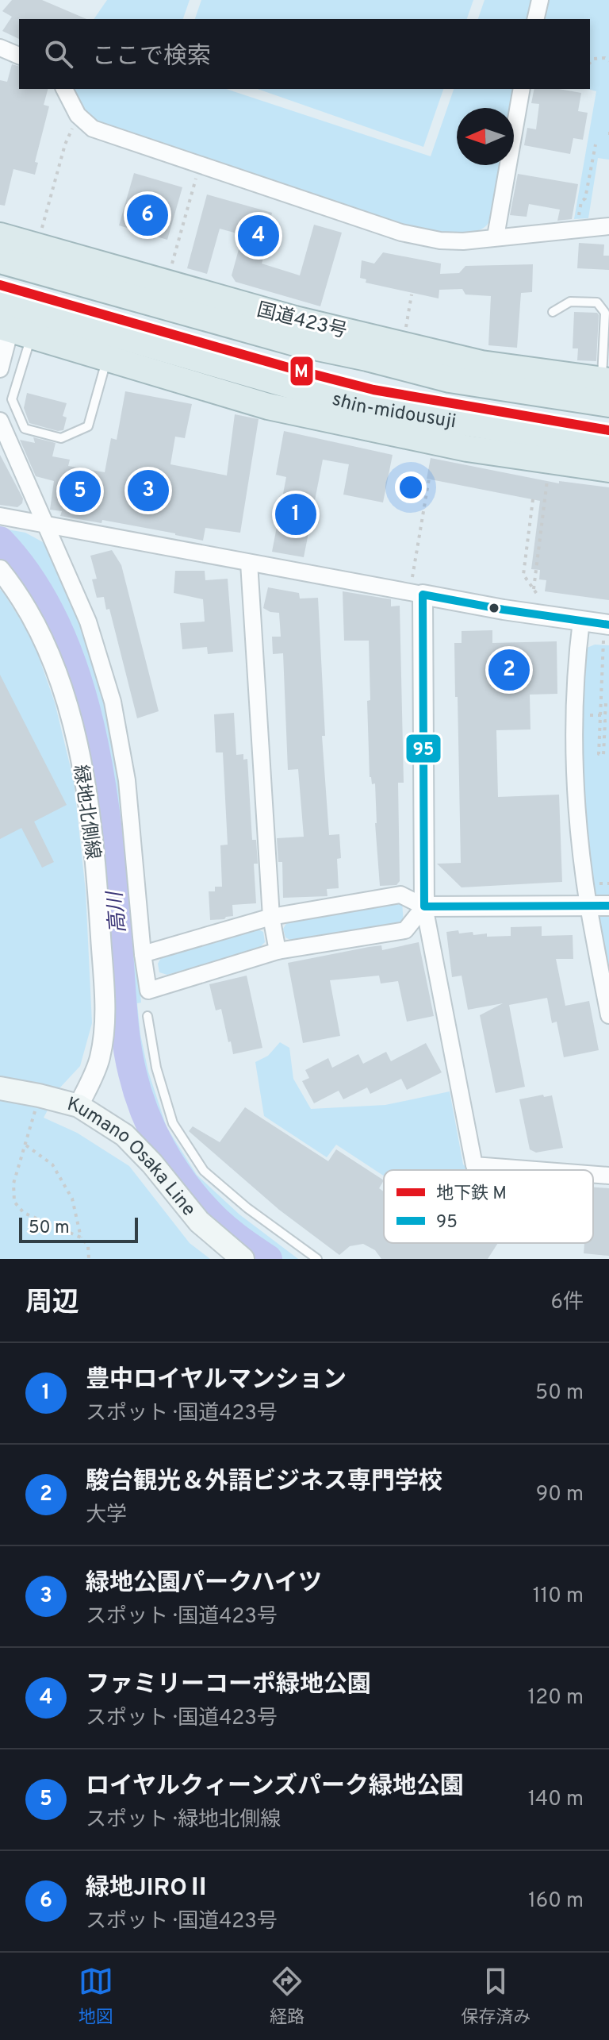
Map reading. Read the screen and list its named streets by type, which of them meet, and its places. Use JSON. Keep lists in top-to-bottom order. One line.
{"streets":{"highway":["国道423号","shin-midousuji"],"main road":["Kumano Osaka Line"],"street":["緑地北側線"]},"crossings":[["国道423号","shin-midousuji"],["緑地北側線","Kumano Osaka Line"]],"water":["高川"],"lines":["metro line M","transit line 95"],"legend":["地下鉄 M","95"],"scale_bar":"50 m","north":"left","page":{"search":"ここで検索","pins":["6","4","3","5","1","2"],"scale":"50 m","heading":["周辺","6件"],"list":[{"mark":"1","name":"豊中ロイヤルマンション","note":"スポット · 国道423号","value":"50 m"},{"mark":"2","name":"駿台観光＆外語ビジネス専門学校","note":"大学","value":"90 m"},{"mark":"3","name":"緑地公園パークハイツ","note":"スポット · 国道423号","value":"110 m"},{"mark":"4","name":"ファミリーコーポ緑地公園","note":"スポット · 国道423号","value":"120 m"},{"mark":"5","name":"ロイヤルクィーンズパーク緑地公園","note":"スポット · 緑地北側線","value":"140 m"},{"mark":"6","name":"緑地JIROⅡ","note":"スポット · 国道423号","value":"160 m"}],"nav":["地図","経路","保存済み"]}}
